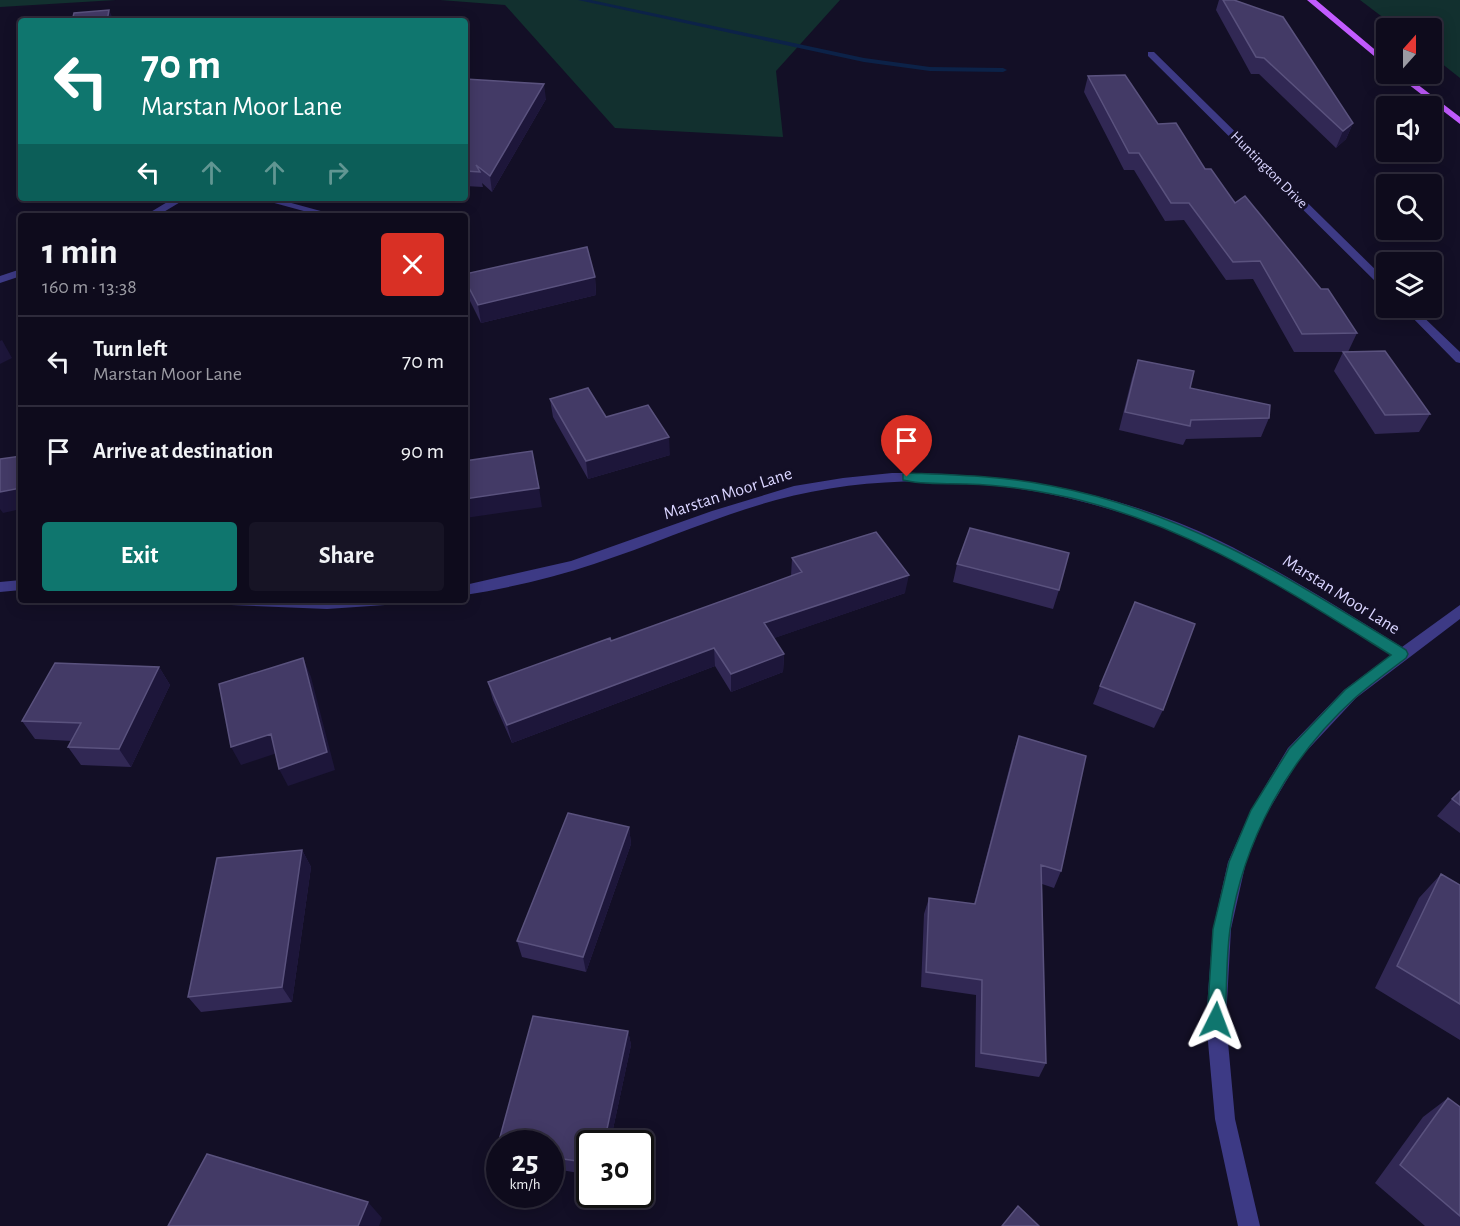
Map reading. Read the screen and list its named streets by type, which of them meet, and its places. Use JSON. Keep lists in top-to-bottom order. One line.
{"streets":{"street":["Huntington Drive","Marstan Moor Lane"]},"north":"top","page":{"turn":["70 m","Marstan Moor Lane"],"heading":["1 min","160 m · 13:38"],"list":[{"name":"Turn left","note":"Marstan Moor Lane","value":"70 m"},{"name":"Arrive at destination","value":"90 m"}],"buttons":["Exit","Share"],"speed":"25 km/h","limit":"30"}}
